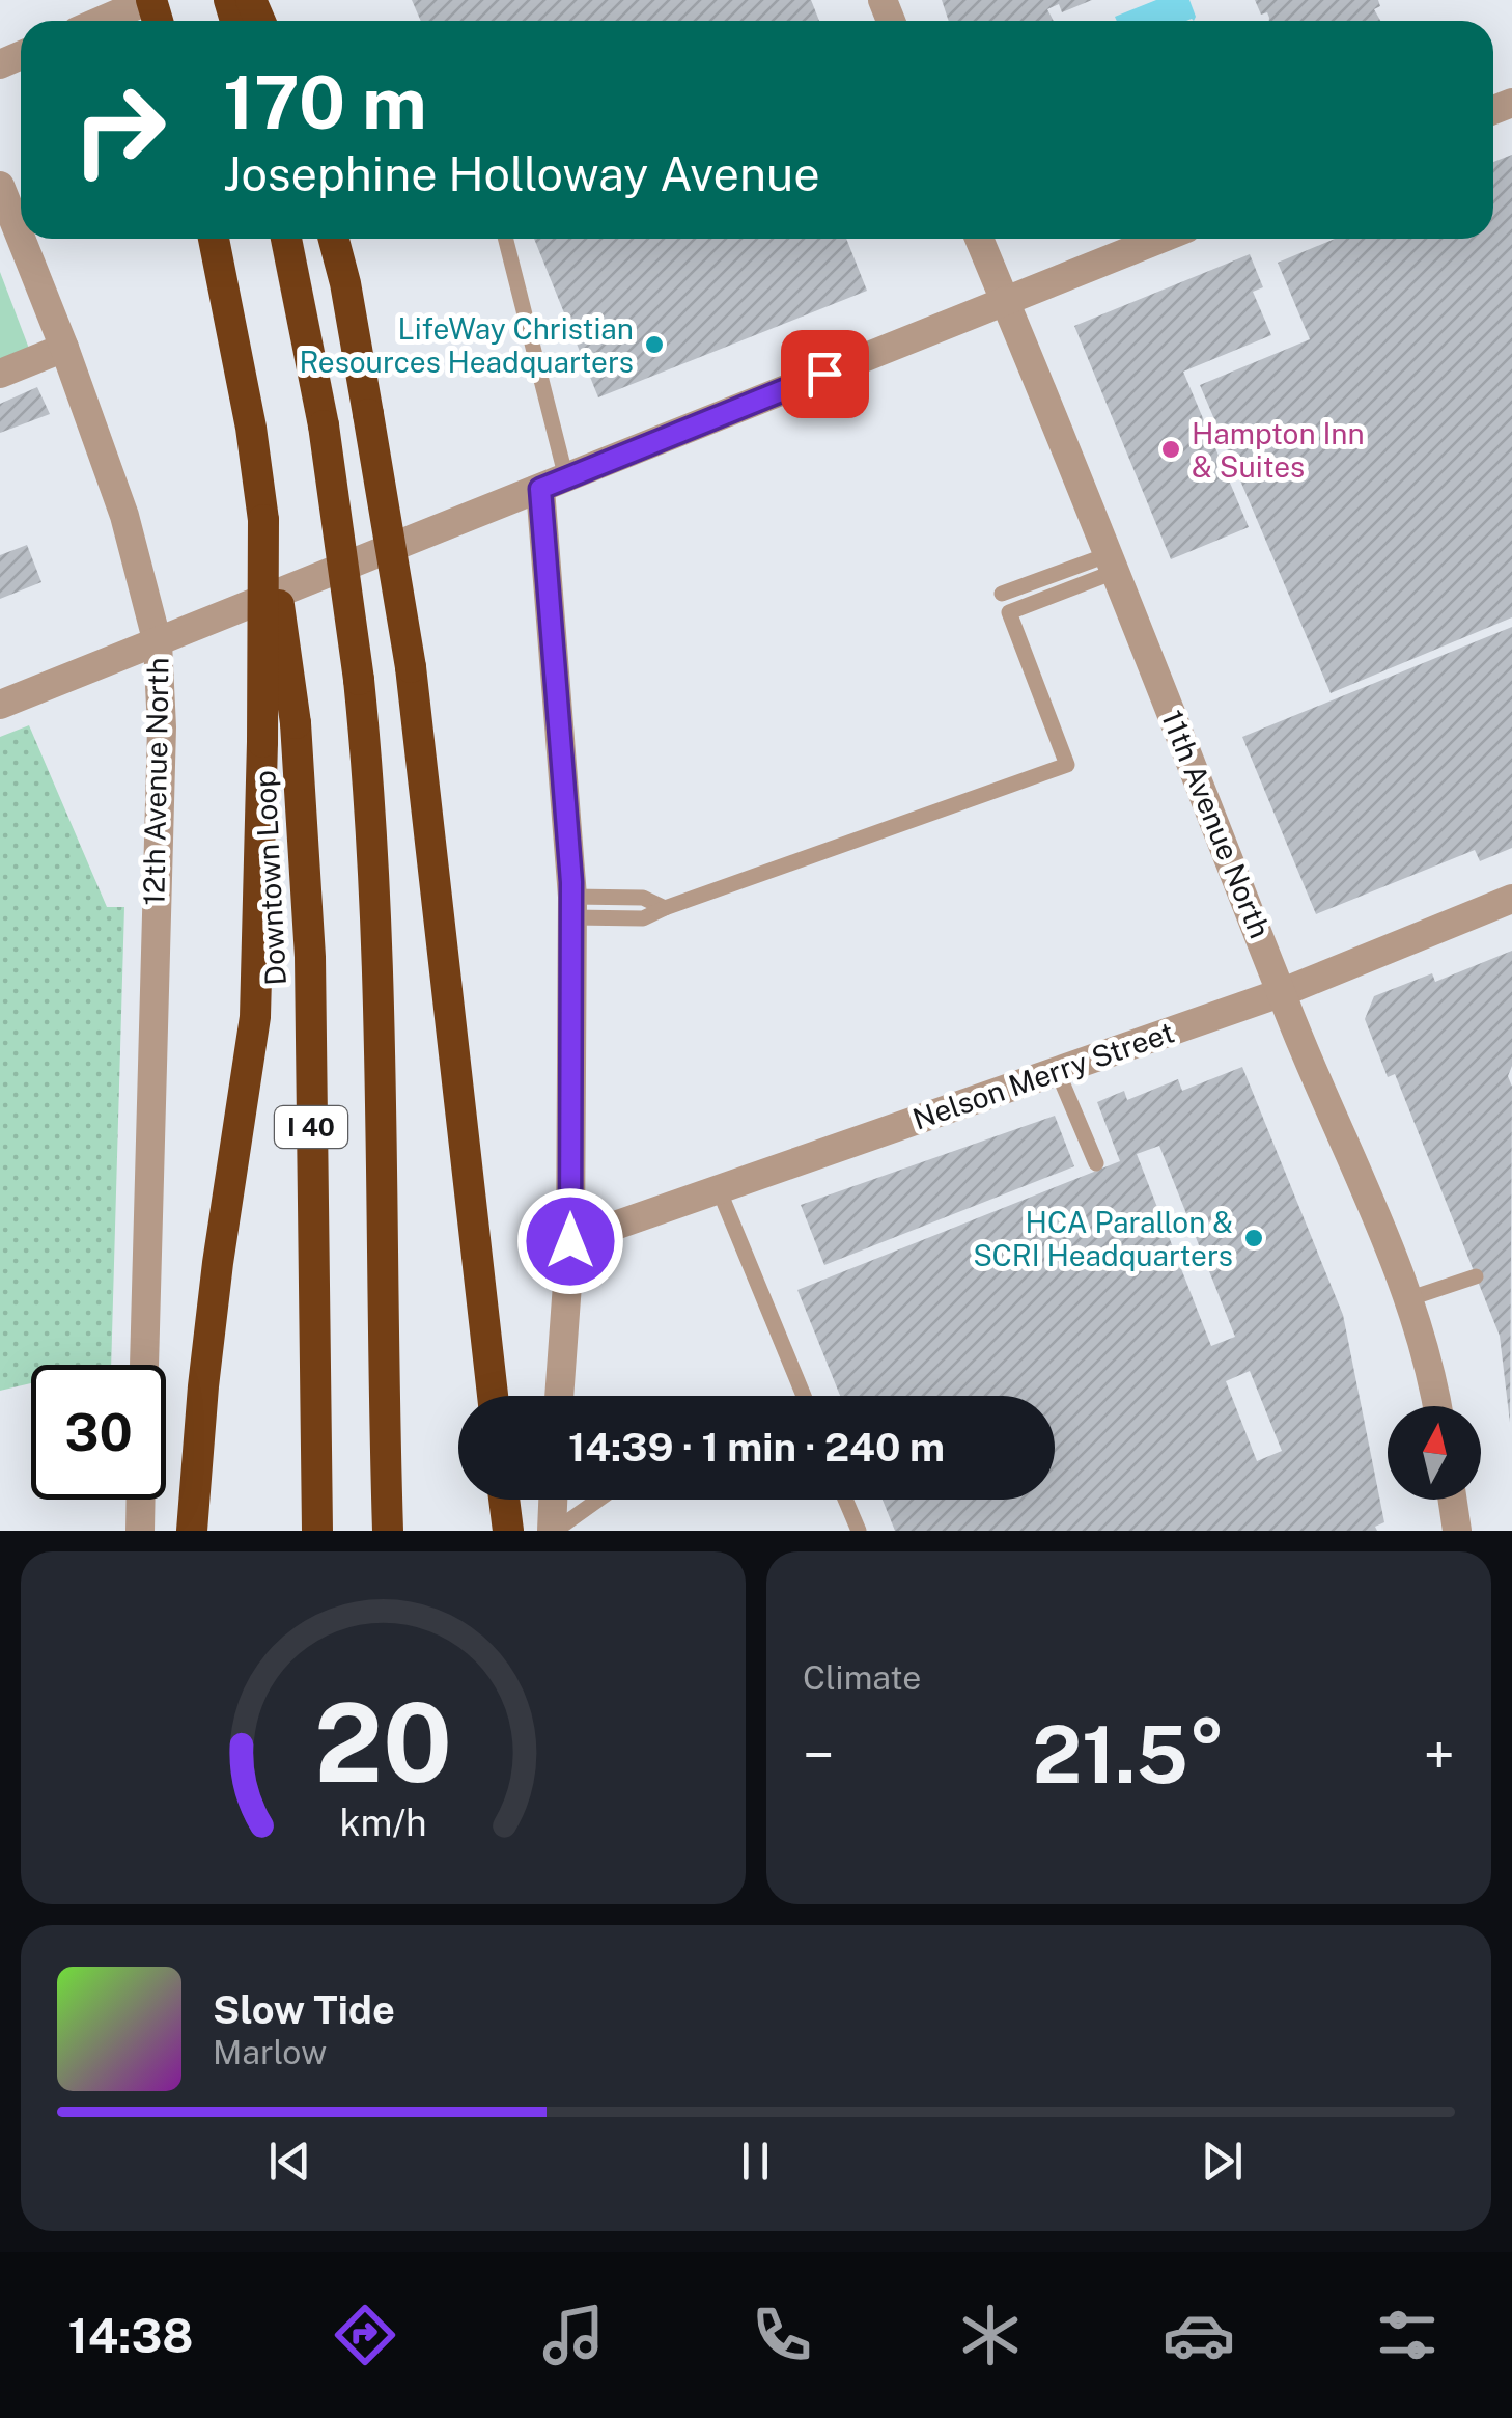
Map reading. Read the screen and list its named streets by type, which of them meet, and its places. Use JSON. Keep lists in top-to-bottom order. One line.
{"streets":{"highway":["Downtown Loop","I 40"],"street":["12th Avenue North","11th Avenue North","Nelson Merry Street"]},"crossings":[["11th Avenue North","Nelson Merry Street"]],"places":["LifeWay Christian Resources Headquarters","Hampton Inn & Suites","HCA Parallon & SCRI Headquarters"],"north":"top","page":{"turn":["170 m","Josephine Holloway Avenue"],"limit":"30","trip":"14:39 · 1 min · 240 m","tile":"Climate","heat":["−","21.5°","+"],"song":["Slow Tide","Marlow"],"tabs":"14:38","gauge":["20","km/h"]}}
